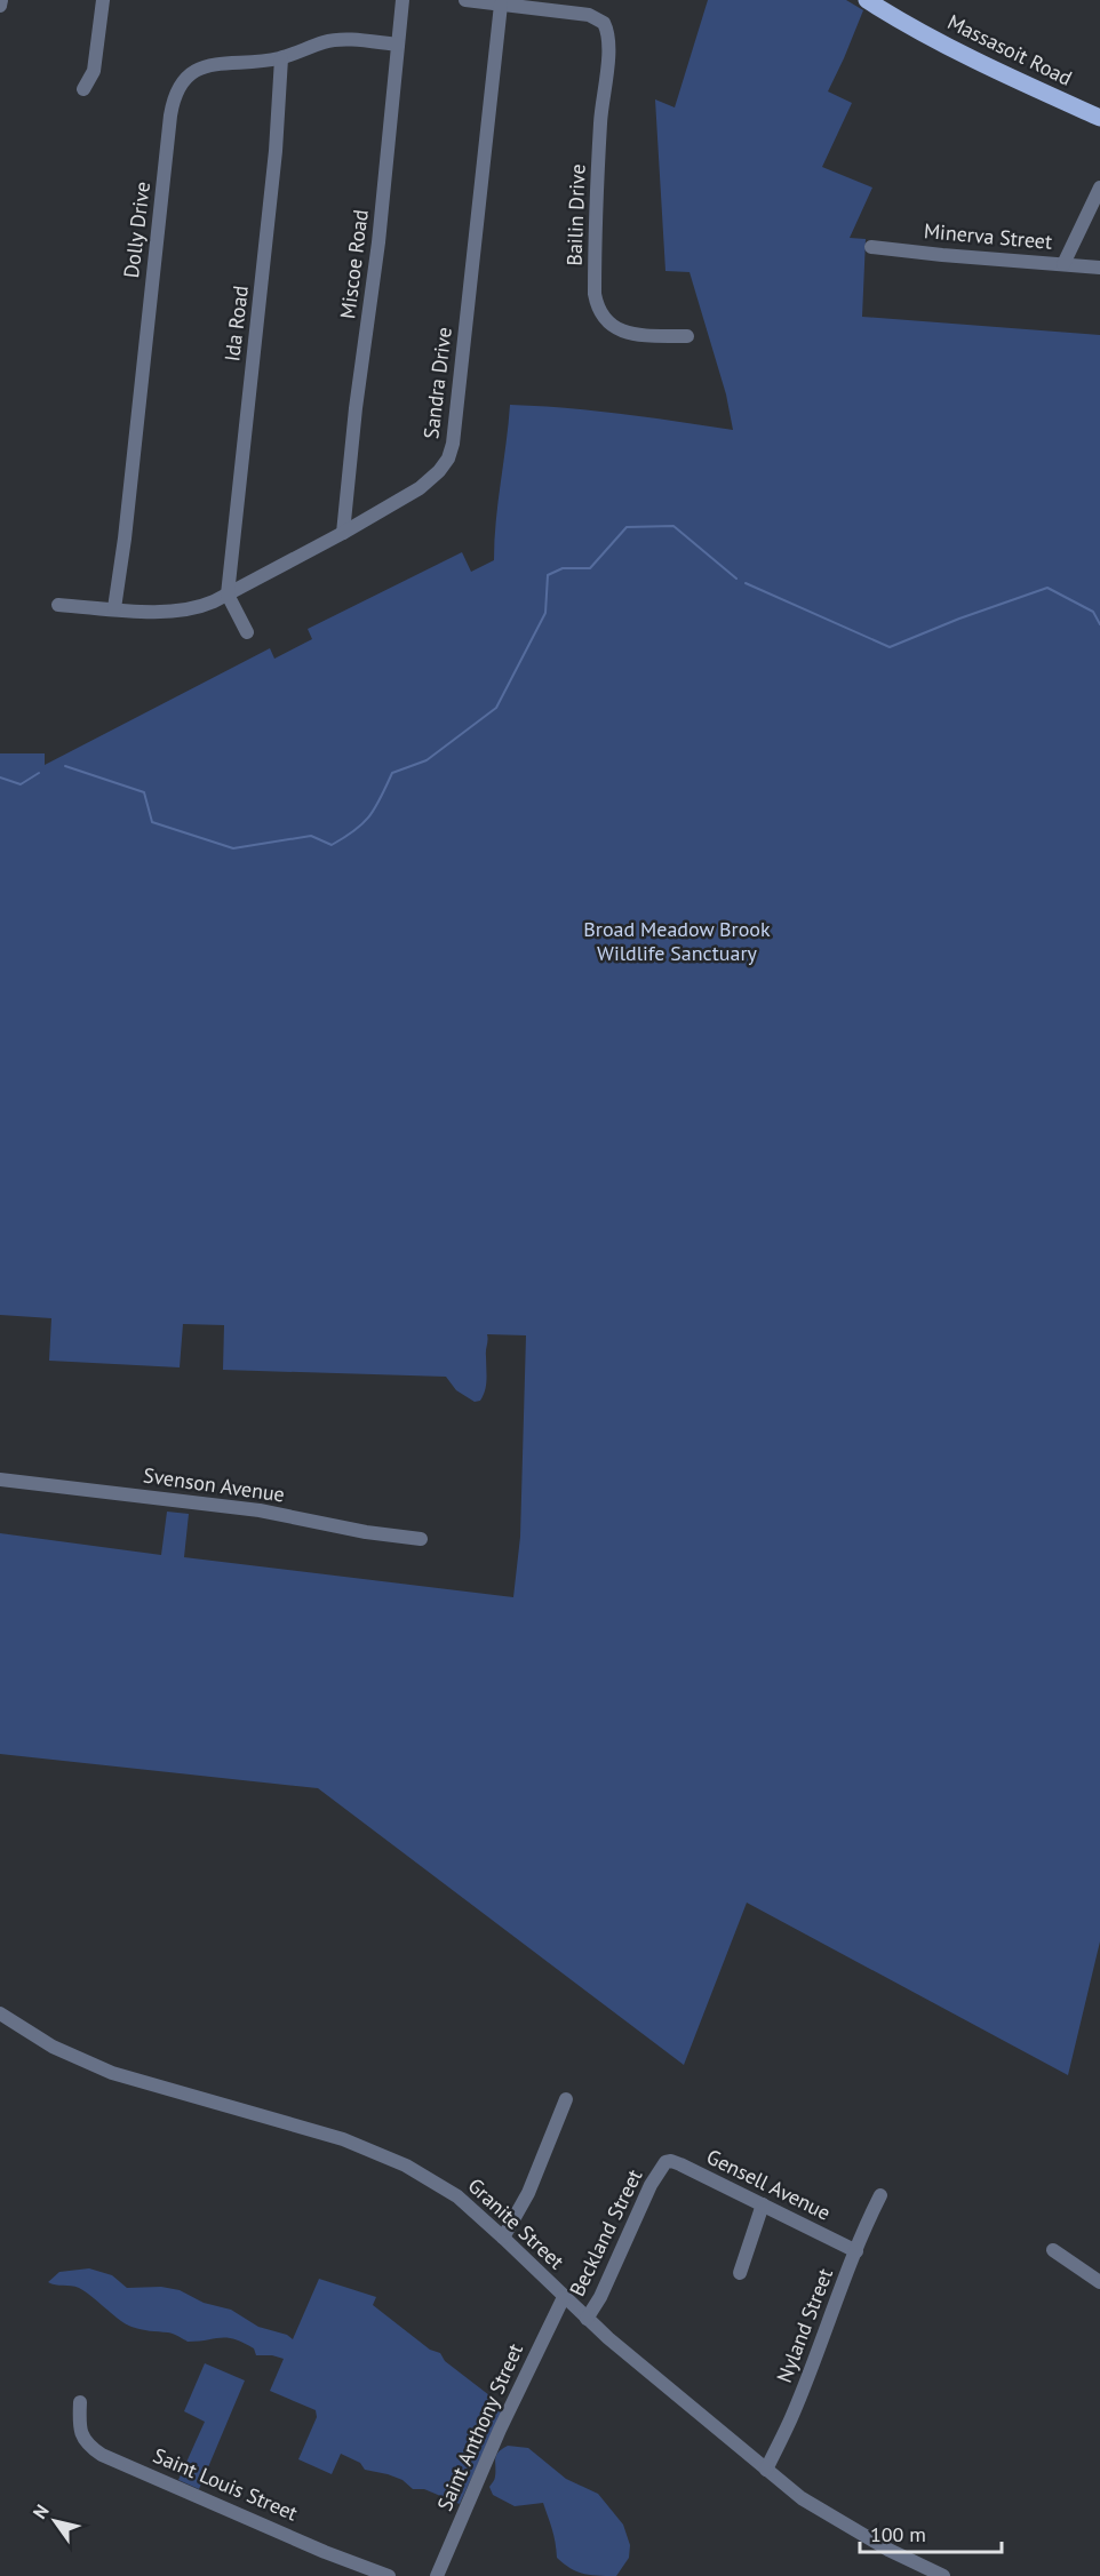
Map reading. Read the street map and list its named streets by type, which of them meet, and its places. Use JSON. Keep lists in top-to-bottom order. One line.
{"streets":{"main road":["Massasoit Road"],"street":["Bailin Drive","Dolly Drive","Minerva Street","Miscoe Road","Ida Road","Sandra Drive","Svenson Avenue","Gensell Avenue","Granite Street","Beckland Street","Nyland Street","Saint Anthony Street","Saint Louis Street"]},"crossings":[["Bailin Drive","Sandra Drive"],["Dolly Drive","Miscoe Road"],["Dolly Drive","Ida Road"],["Dolly Drive","Sandra Drive"],["Miscoe Road","Sandra Drive"],["Ida Road","Sandra Drive"],["Gensell Avenue","Beckland Street"],["Gensell Avenue","Nyland Street"],["Granite Street","Beckland Street"],["Granite Street","Nyland Street"],["Granite Street","Saint Anthony Street"]],"parks":["Broad Meadow Brook Wildlife Sanctuary"],"scale_bar":"100 m","north":"top left"}
